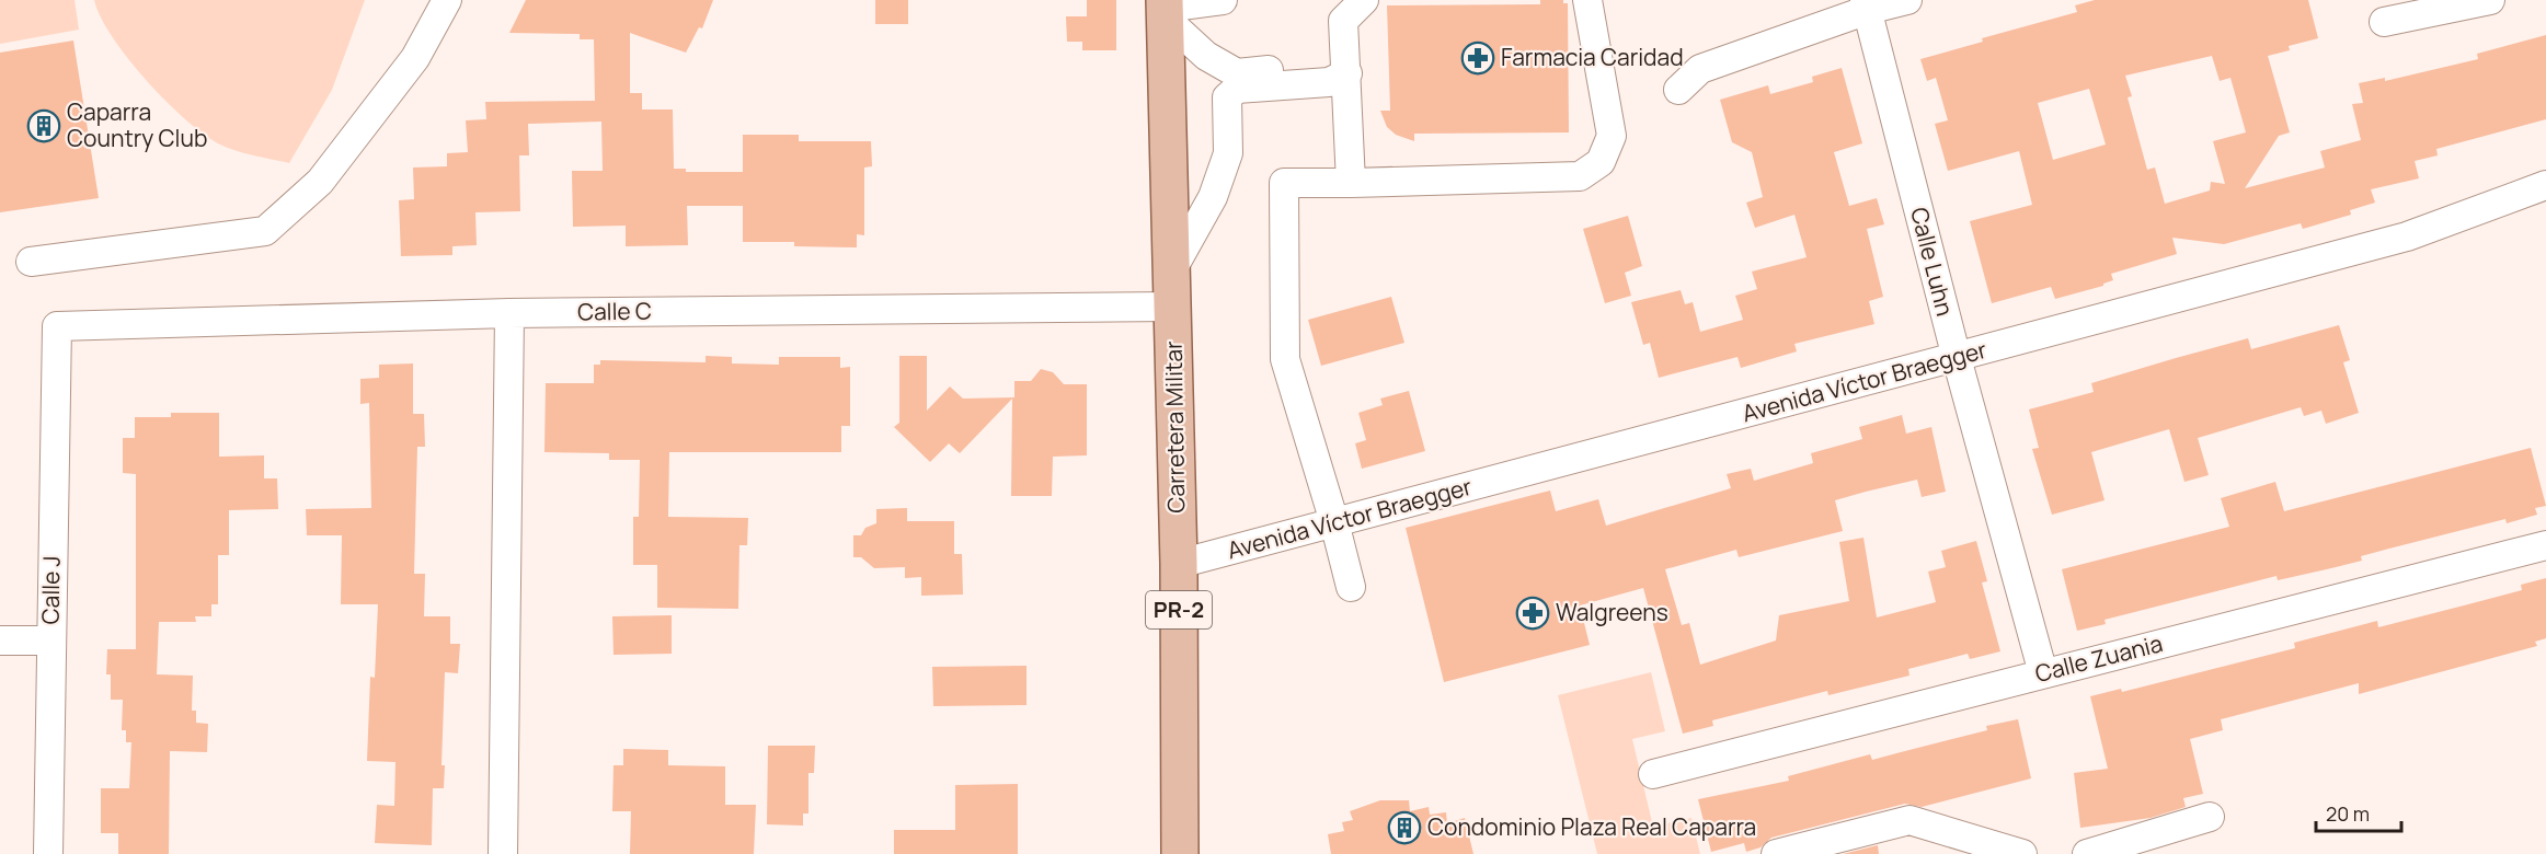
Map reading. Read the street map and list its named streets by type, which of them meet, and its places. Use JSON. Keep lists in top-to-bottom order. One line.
{"streets":{"main road":["Carretera Militar","PR-2"],"street":["Calle Luhn","Calle C","Avenida Víctor Braegger","Calle J","Calle Zuania"]},"crossings":[["Calle Luhn","Avenida Víctor Braegger"],["Calle Luhn","Calle Zuania"],["Calle C","Carretera Militar"],["Calle C","Calle J"],["Avenida Víctor Braegger","Carretera Militar"]],"places":{"pharmacy":["Farmacia Caridad","Walgreens"],"building":["Caparra Country Club","Condominio Plaza Real Caparra"]},"scale_bar":"20 m"}
